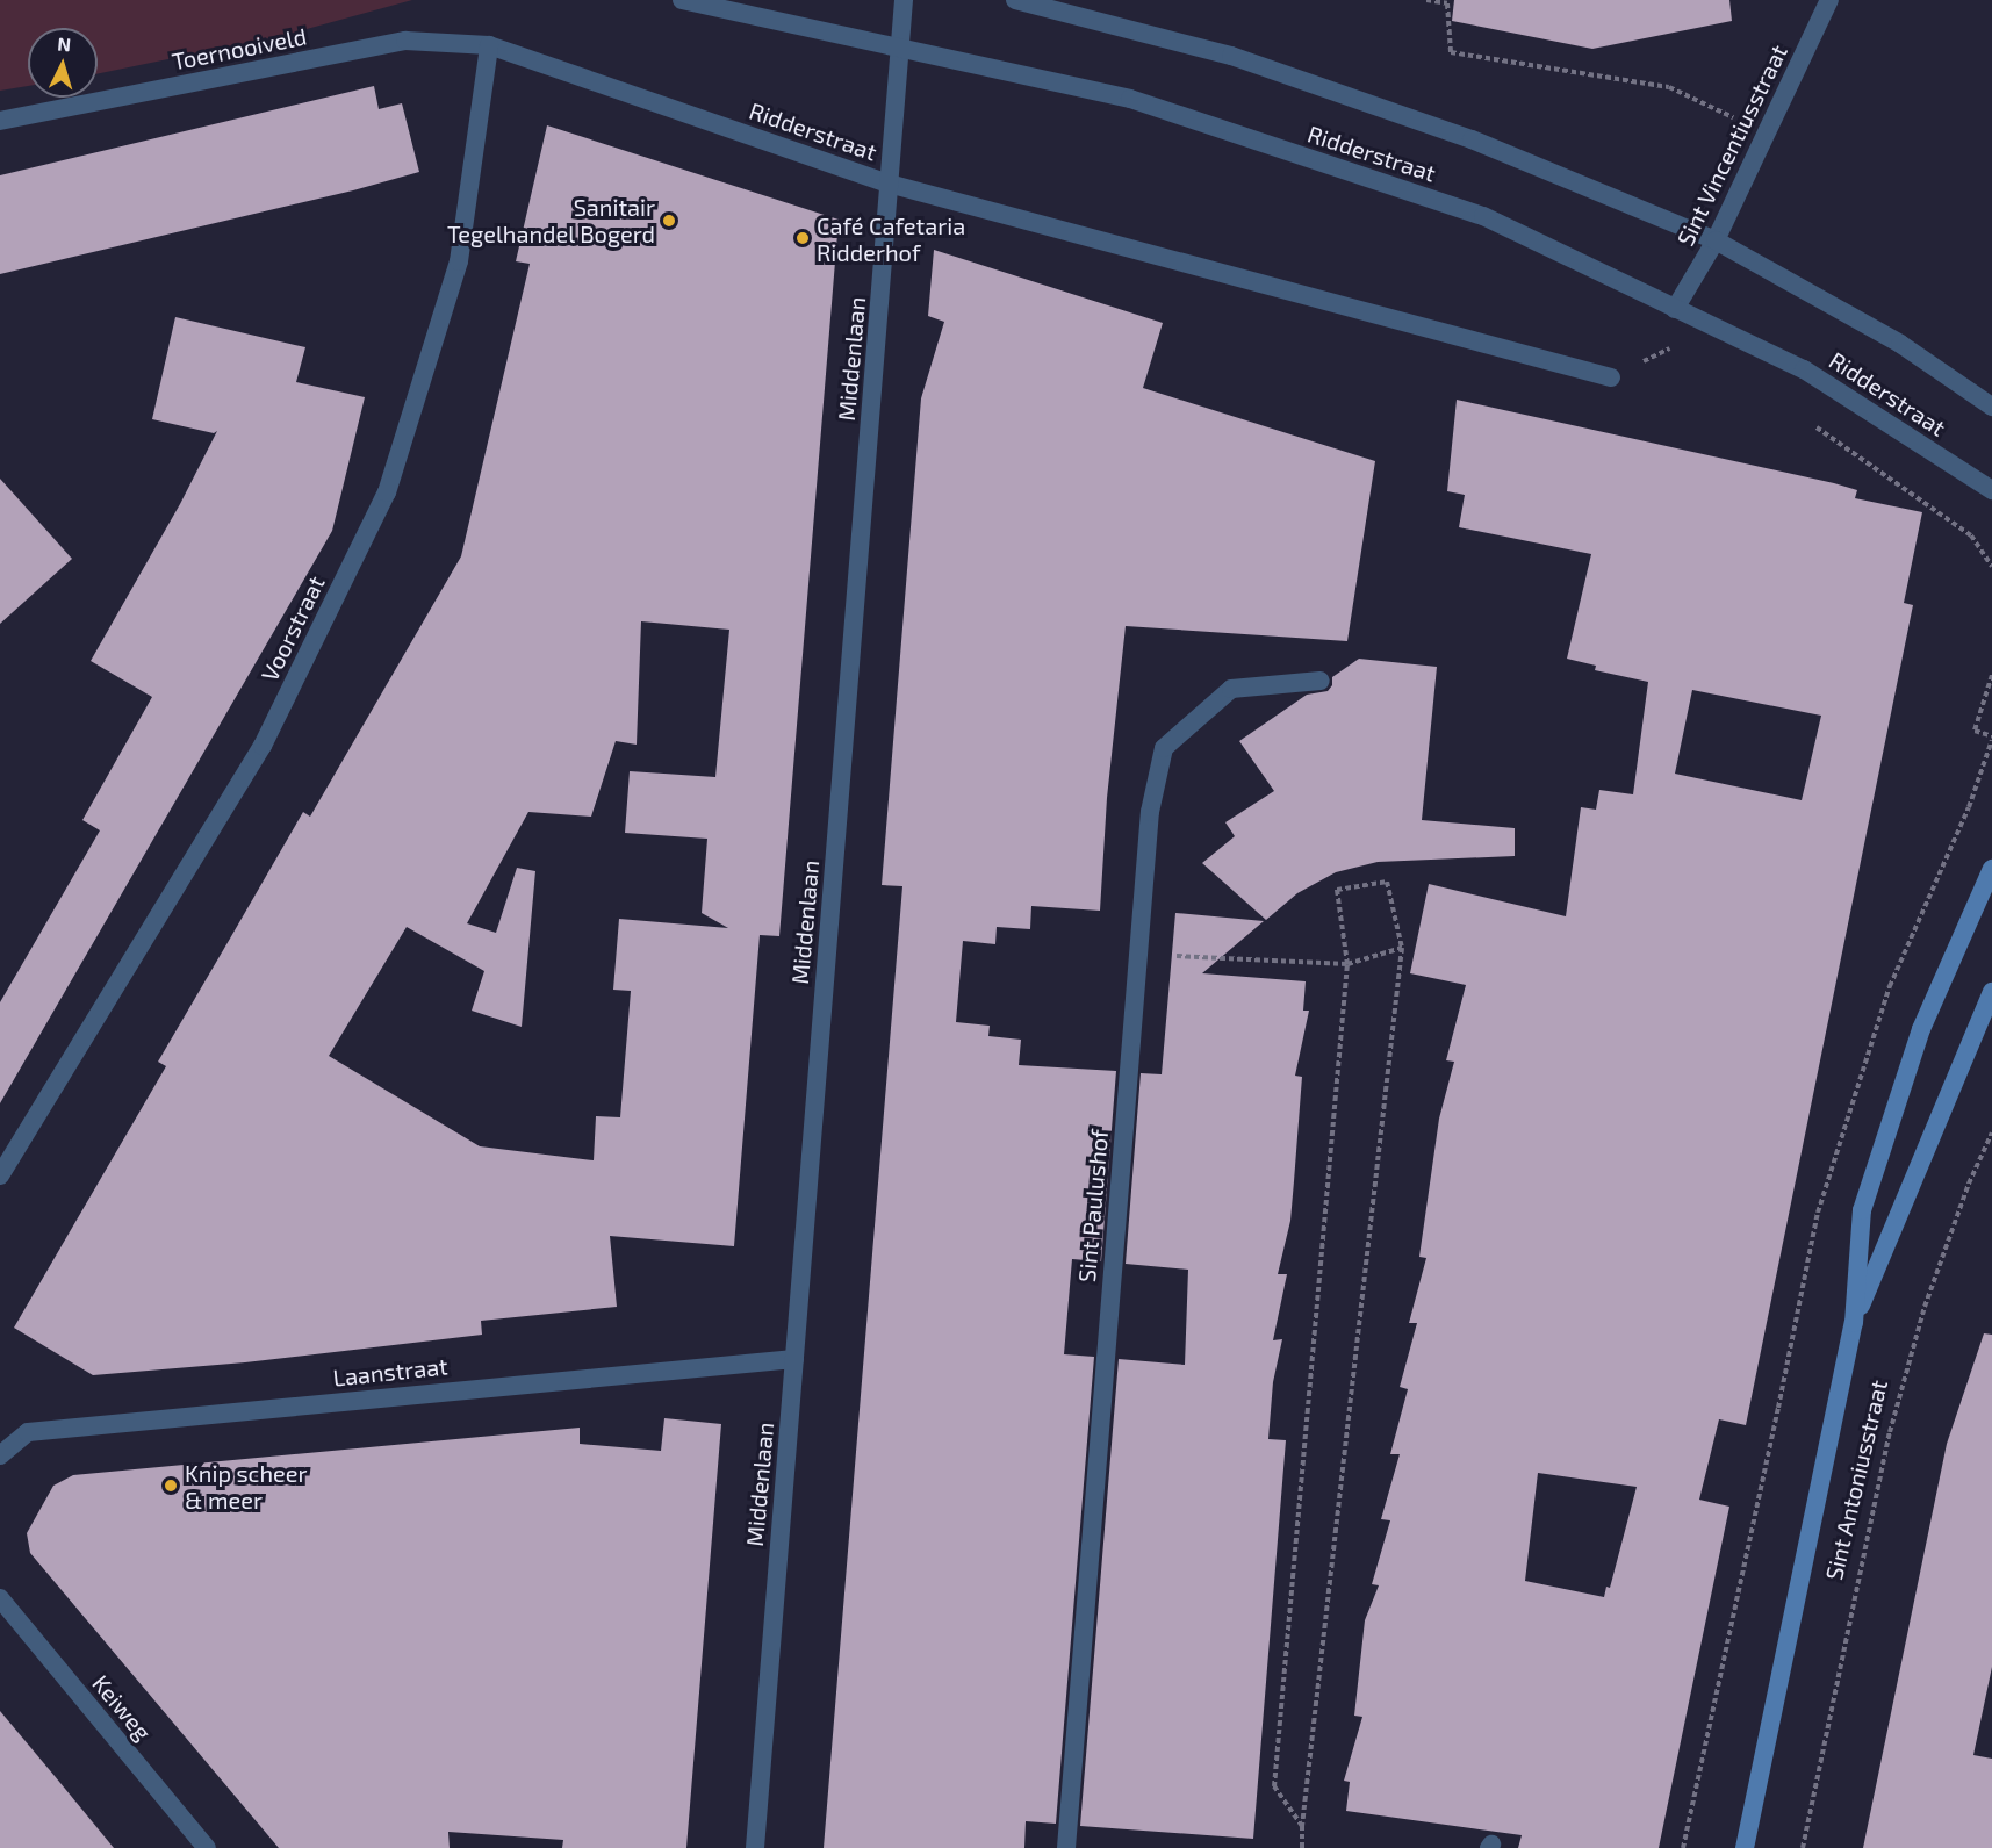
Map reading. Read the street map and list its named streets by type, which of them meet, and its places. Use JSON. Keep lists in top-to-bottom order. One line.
{"streets":{"main road":["Sint Antoniusstraat"],"street":["Toernooiveld","Ridderstraat","Sint Vincentiusstraat","Middenlaan","Voorstraat","Sint Paulushof","Laanstraat","Keiweg"]},"crossings":[["Toernooiveld","Ridderstraat"],["Toernooiveld","Voorstraat"],["Ridderstraat","Sint Vincentiusstraat"],["Ridderstraat","Middenlaan"],["Ridderstraat","Voorstraat"],["Middenlaan","Laanstraat"]],"places":["Sanitair Tegelhandel Bogerd","Café Cafetaria Ridderhof","Knip scheer & meer"],"north":"top"}
